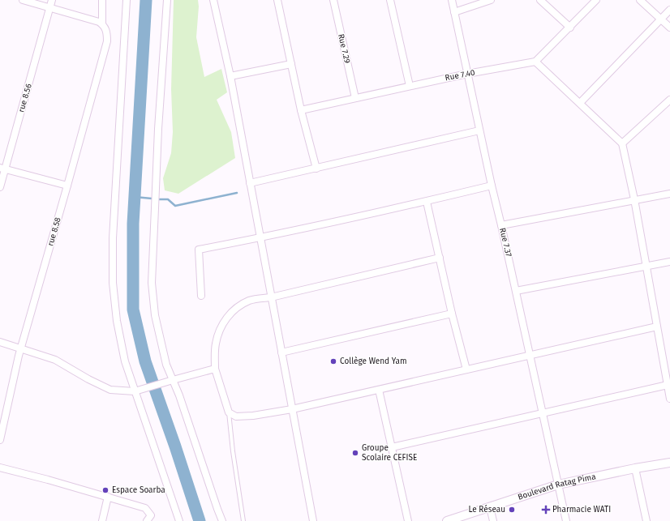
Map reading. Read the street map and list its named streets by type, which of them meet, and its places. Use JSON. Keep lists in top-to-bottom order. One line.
{"streets":{"street":["Rue 7.29","Rue 7.40","rue 8.56","rue 8.58","Rue 7.37","Boulevard Ratag Pima"]},"crossings":[["Rue 7.29","Rue 7.40"],["Rue 7.40","Rue 7.37"],["Rue 7.37","Boulevard Ratag Pima"]],"places":{"other":["Collège Wend Yam","Groupe Scolaire CEFISE","Espace Soarba","Le Réseau"],"health":["Pharmacie WATI"]}}
